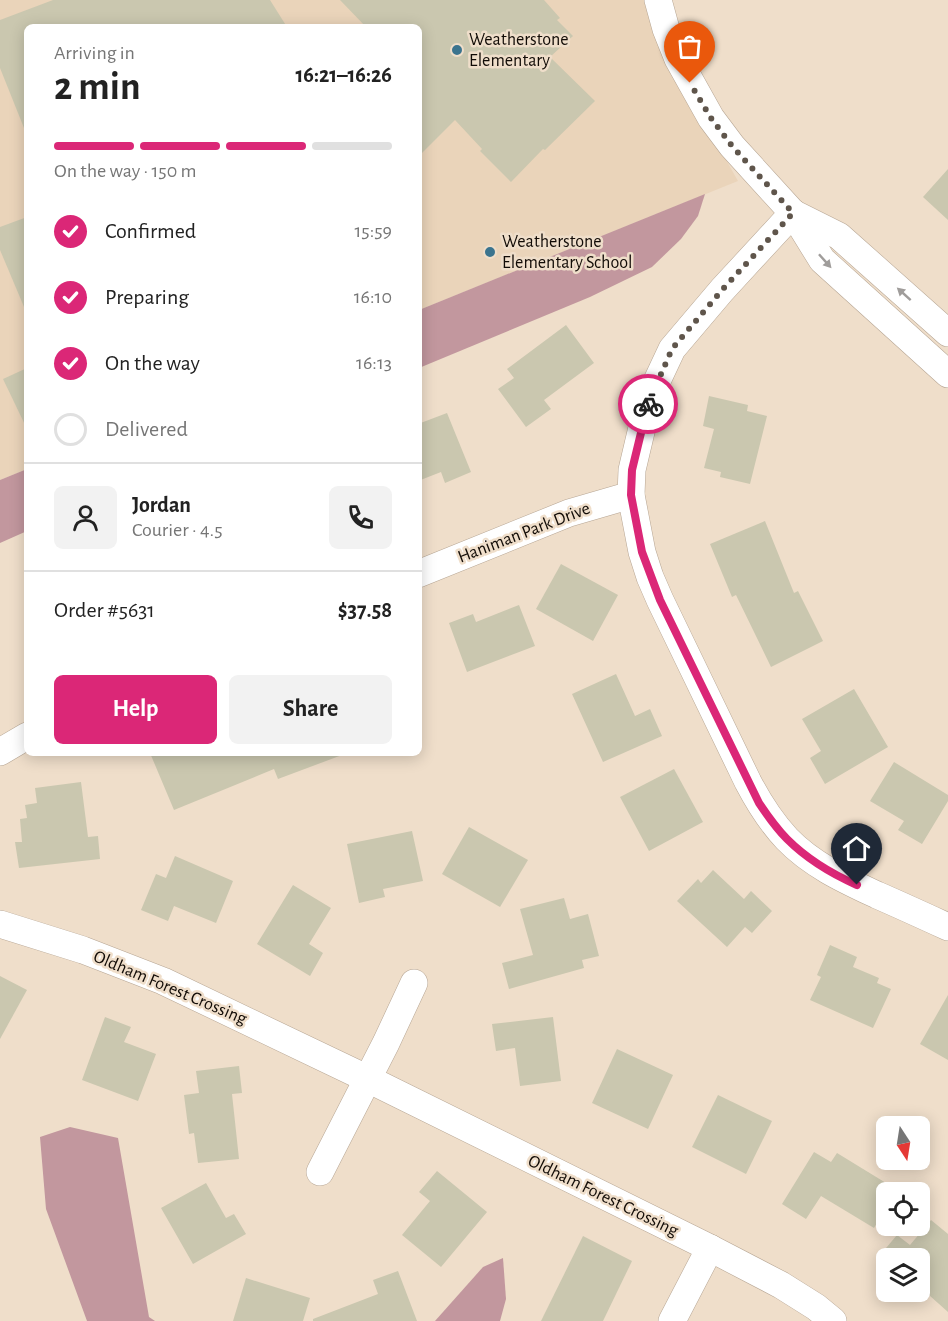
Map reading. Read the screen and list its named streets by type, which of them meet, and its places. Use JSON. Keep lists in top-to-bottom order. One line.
{"streets":{"street":["Haniman Park Drive","Oldham Forest Crossing"]},"places":["Weatherstone Elementary","Weatherstone Elementary School"],"north":"bottom","page":{"heading":["2 min","Arriving in","16:21–16:26"],"panel":["Jordan","Courier · 4.5","Order #5631","$37.58"],"bar":"On the way · 150 m","list":[["Confirmed","15:59"],["Preparing","16:10"],["On the way","16:13"],"Delivered"],"buttons":["Help","Share"]}}
